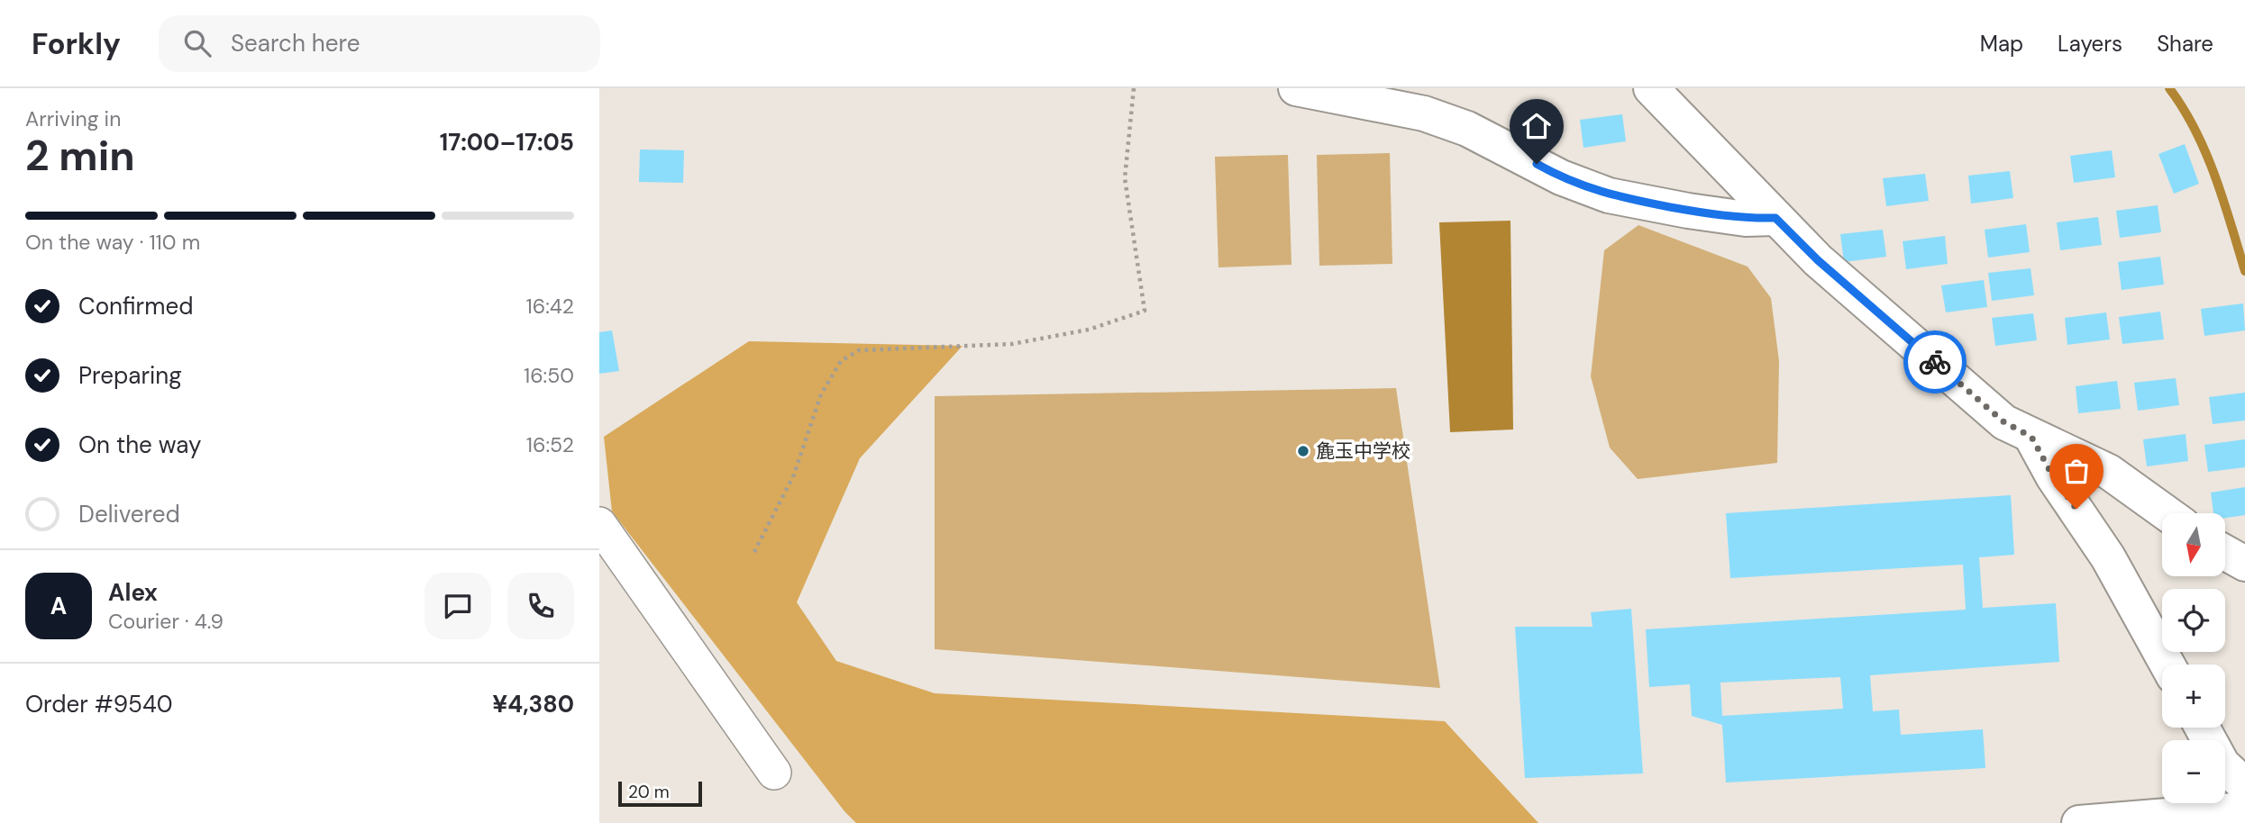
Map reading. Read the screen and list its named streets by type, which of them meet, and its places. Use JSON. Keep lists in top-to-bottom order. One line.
{"places":["麁玉中学校"],"scale_bar":"20 m","north":"bottom","page":{"header":"Forkly","search":"Search here","nav":["Map","Layers","Share"],"heading":["2 min","Arriving in","17:00–17:05"],"panel":["Alex","Courier · 4.9","Order #9540","¥4,380"],"bar":"On the way · 110 m","list":[["Confirmed","16:42"],["Preparing","16:50"],["On the way","16:52"],"Delivered"],"map_buttons":["+","−"],"round":"A","scale":"20 m"}}
